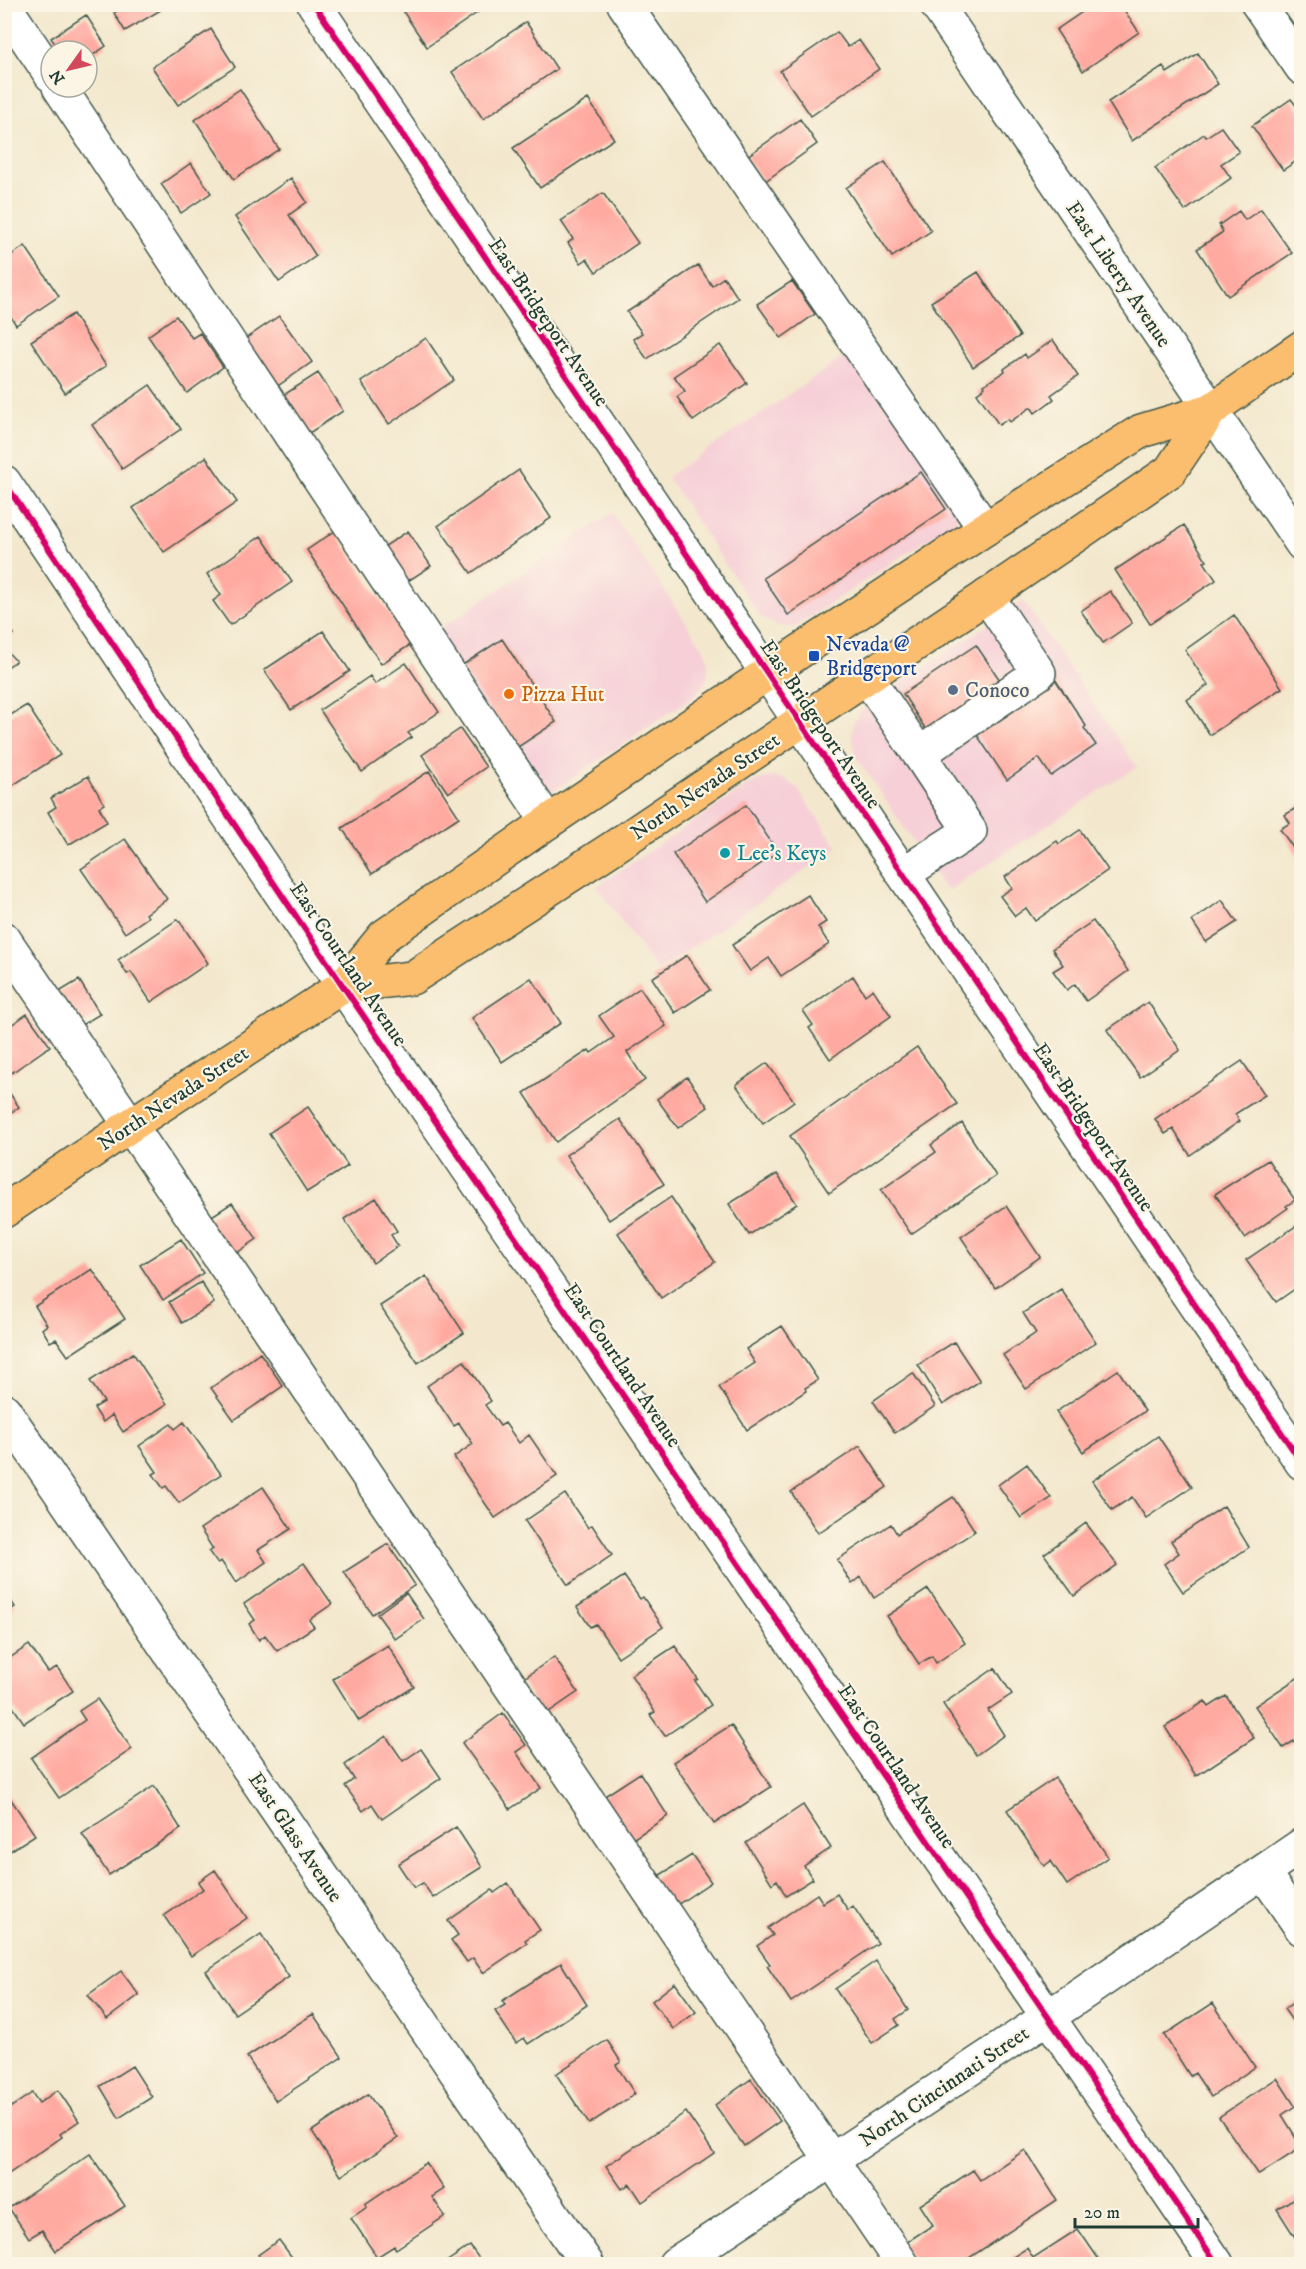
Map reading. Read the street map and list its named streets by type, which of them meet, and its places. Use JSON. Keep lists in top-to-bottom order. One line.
{"streets":{"main road":["North Nevada Street"],"street":["East Liberty Avenue","East Bridgeport Avenue","East Courtland Avenue","East Glass Avenue","North Cincinnati Street"]},"crossings":[["East Liberty Avenue","North Nevada Street"],["East Bridgeport Avenue","North Nevada Street"],["North Nevada Street","East Courtland Avenue"],["East Courtland Avenue","North Cincinnati Street"]],"places":{"transit":["Nevada @ Bridgeport"],"other":["Conoco","Pizza Hut","Lee's Keys"]},"scale_bar":"20 m","north":"bottom left"}
